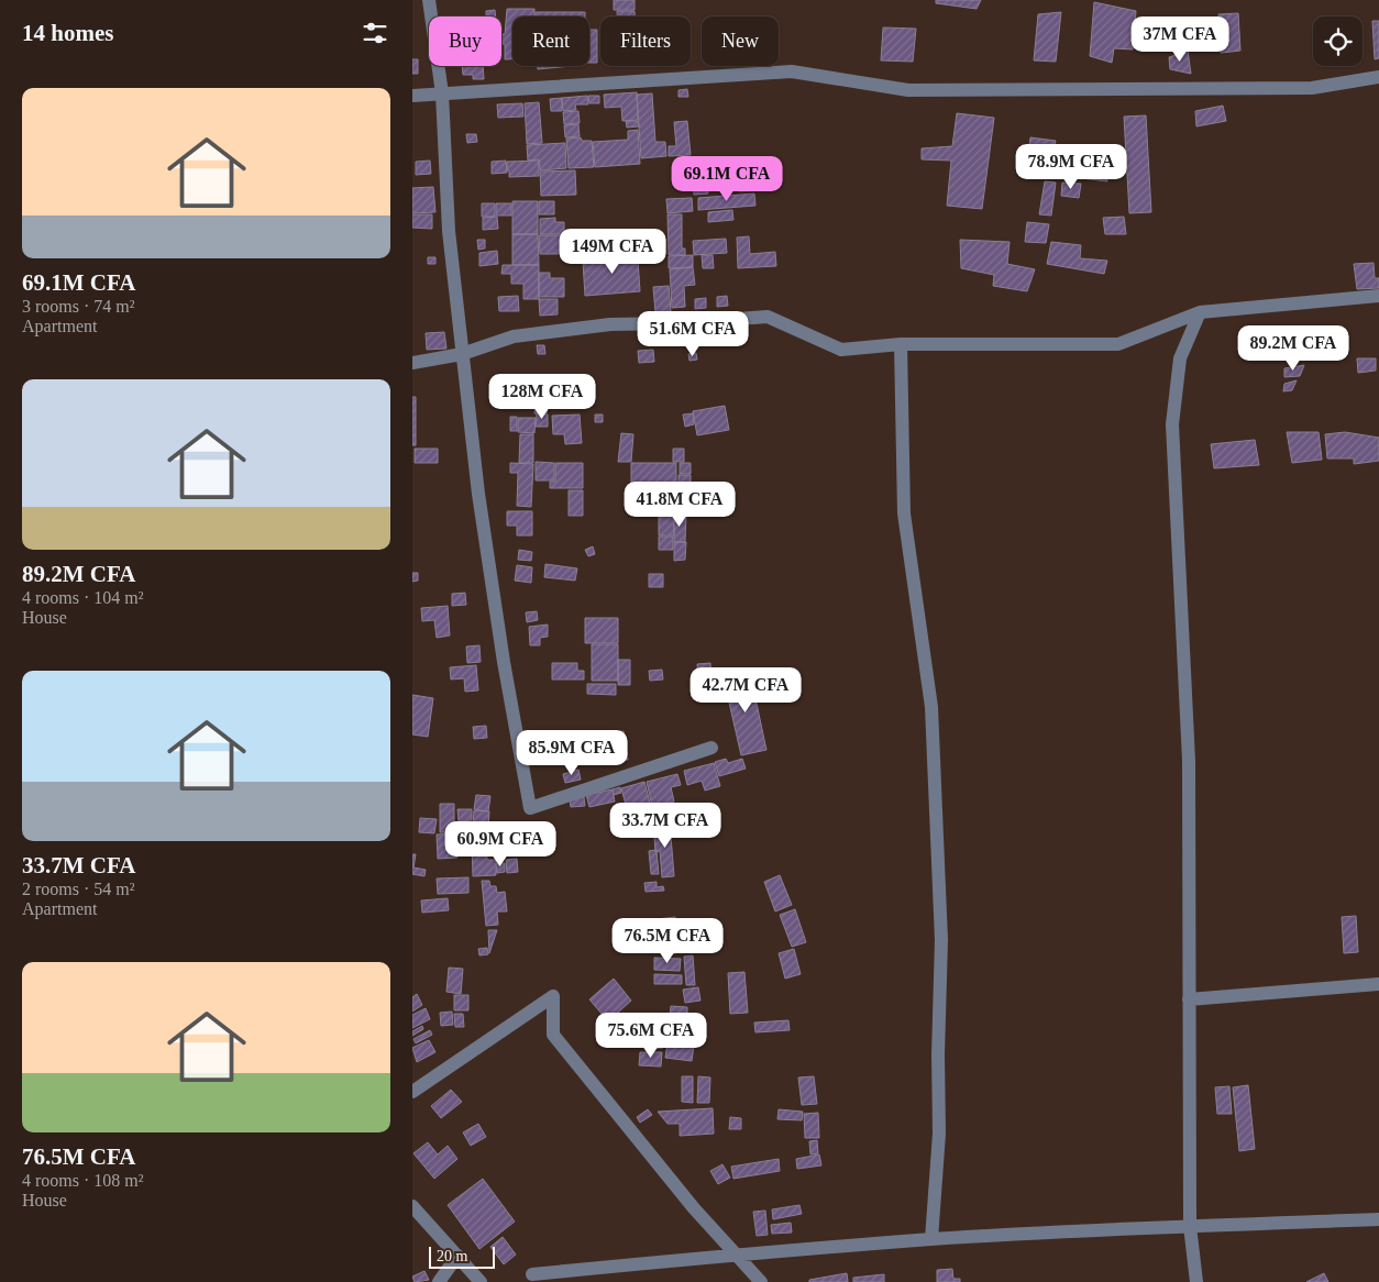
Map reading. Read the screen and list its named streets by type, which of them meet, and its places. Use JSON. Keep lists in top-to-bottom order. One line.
{"scale_bar":"20 m","page":{"heading":"14 homes","price":["37M CFA","78.9M CFA","69.1M CFA","149M CFA","51.6M CFA","89.2M CFA","128M CFA","41.8M CFA","42.7M CFA","85.9M CFA","33.7M CFA","60.9M CFA","76.5M CFA","75.6M CFA"],"chip":["Buy","Rent","Filters","New"],"list":[{"name":"69.1M CFA","note":"3 rooms · 74 m² · Apartment"},{"name":"89.2M CFA","note":"4 rooms · 104 m² · House"},{"name":"33.7M CFA","note":"2 rooms · 54 m² · Apartment"},{"name":"76.5M CFA","note":"4 rooms · 108 m² · House"}],"scale":"20 m"}}
